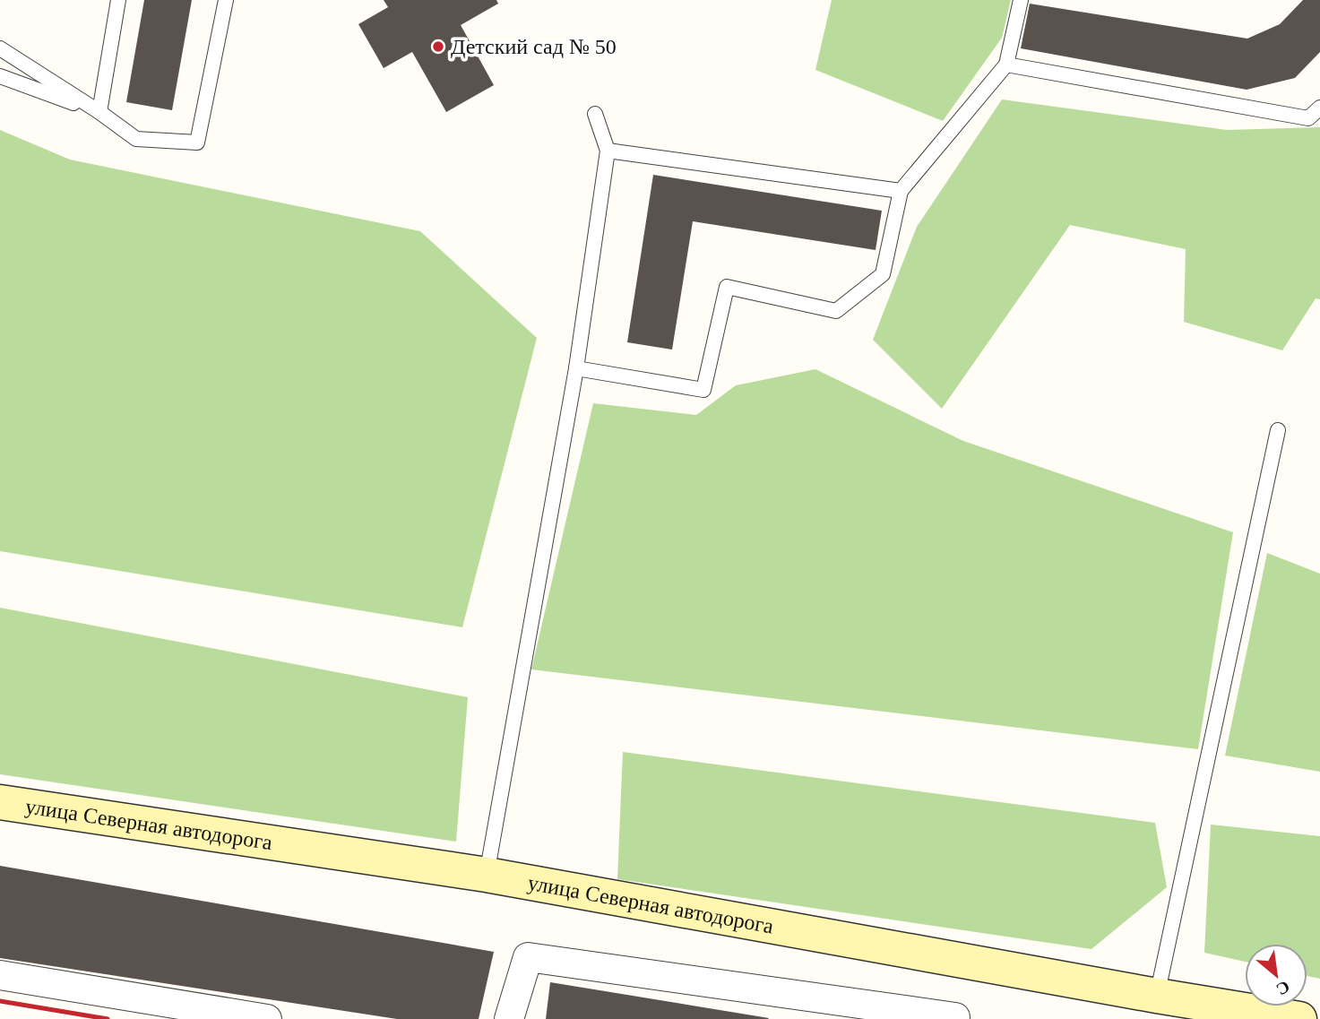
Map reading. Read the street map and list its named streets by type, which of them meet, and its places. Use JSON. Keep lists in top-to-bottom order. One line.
{"streets":{"main road":["улица Северная автодорога"]},"places":["Детский сад № 50"],"north":"bottom right"}
